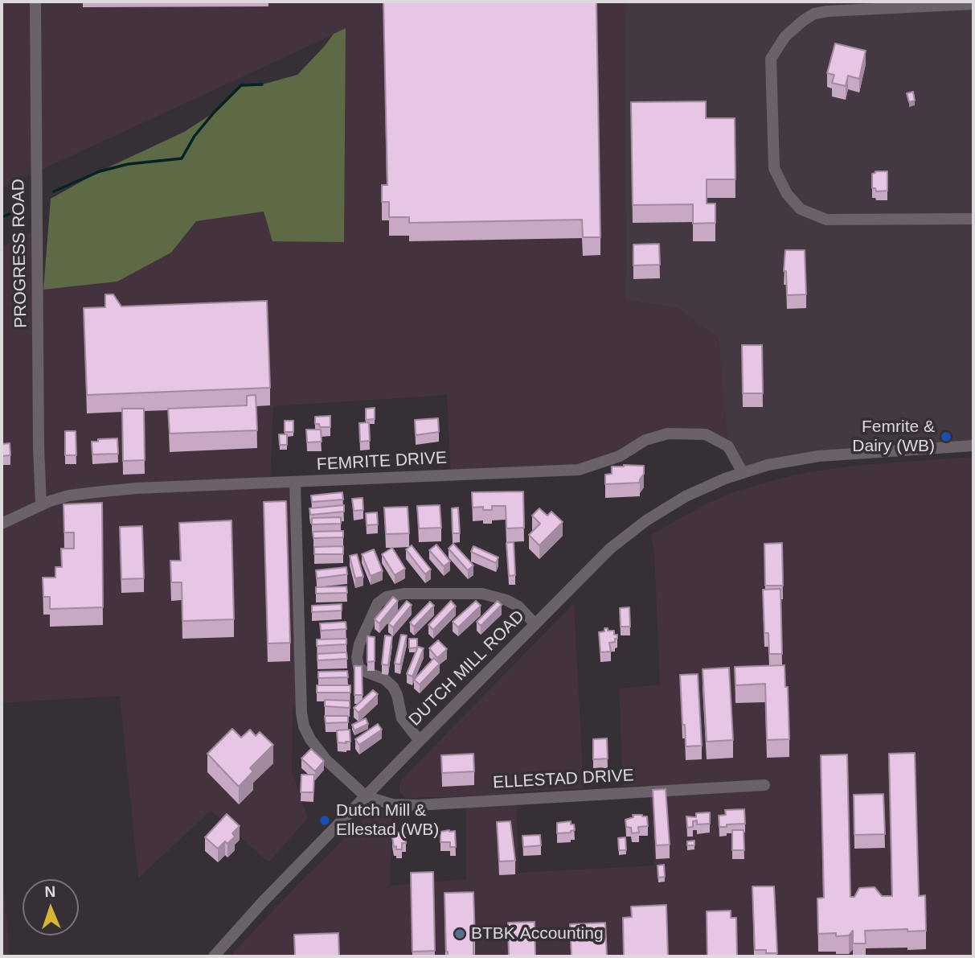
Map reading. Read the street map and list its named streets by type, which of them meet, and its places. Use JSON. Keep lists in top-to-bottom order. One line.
{"streets":{"street":["PROGRESS ROAD","FEMRITE DRIVE","DUTCH MILL ROAD","ELLESTAD DRIVE"]},"crossings":[["PROGRESS ROAD","FEMRITE DRIVE"],["FEMRITE DRIVE","DUTCH MILL ROAD"],["DUTCH MILL ROAD","ELLESTAD DRIVE"]],"places":["Femrite & Dairy (WB)","Dutch Mill & Ellestad (WB)","BTBK Accounting"],"north":"top"}
